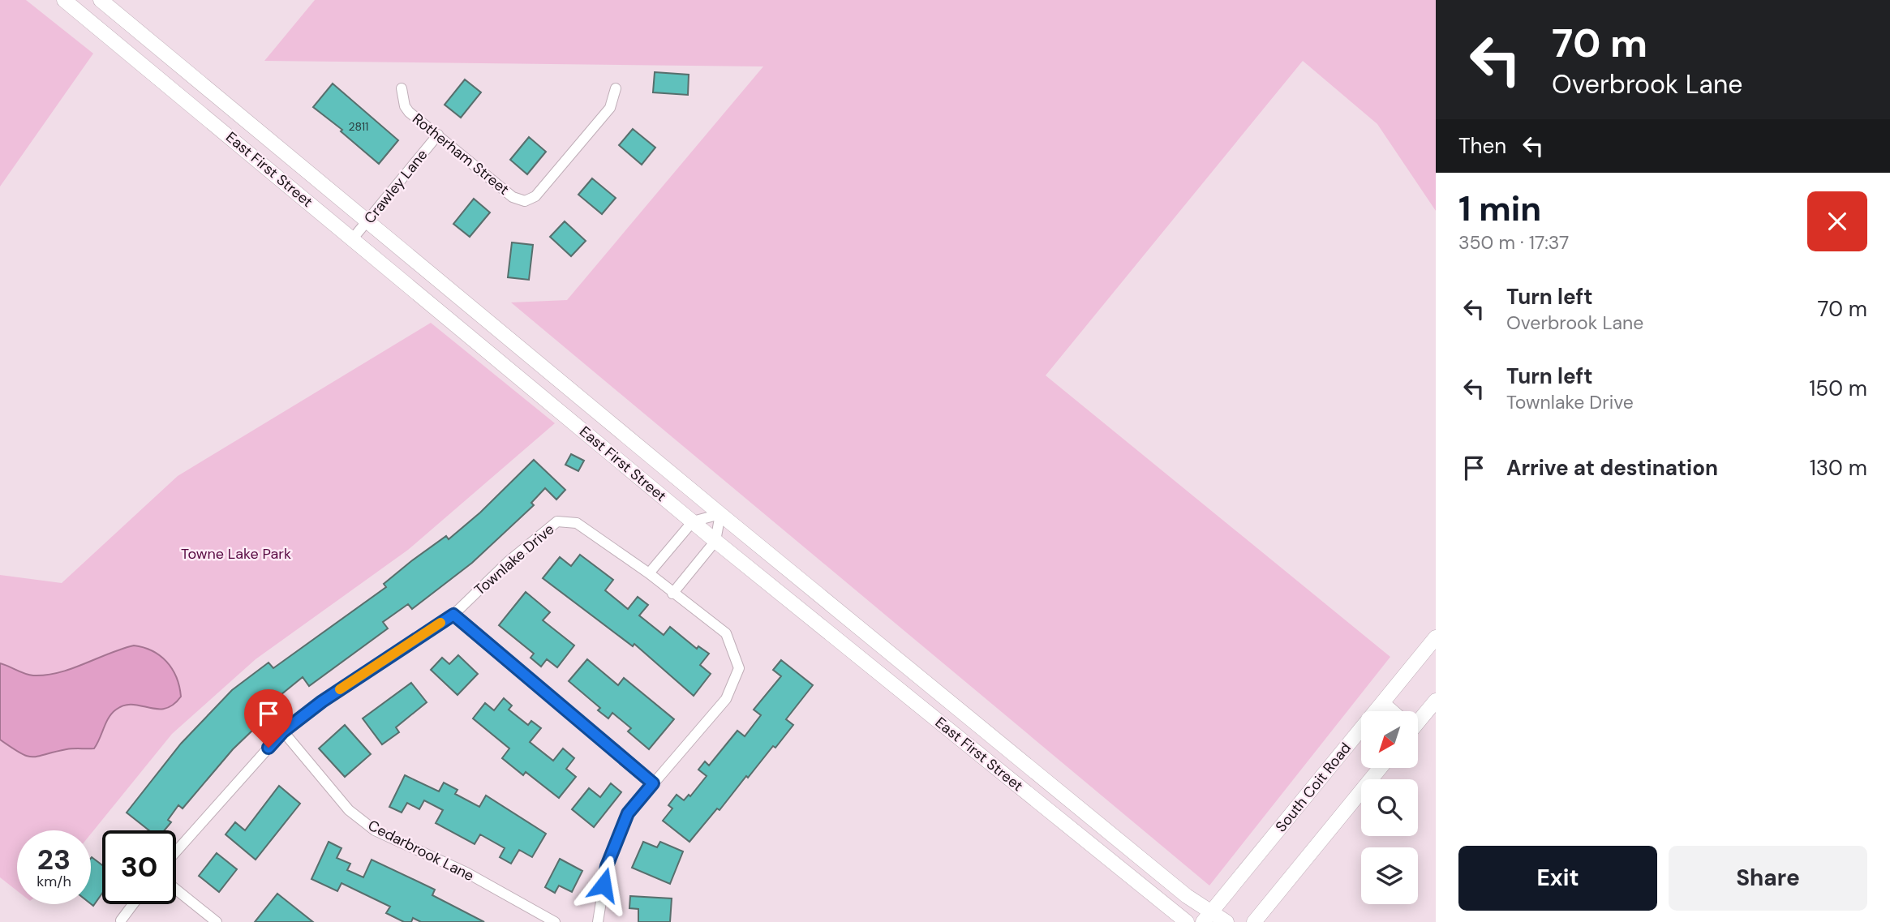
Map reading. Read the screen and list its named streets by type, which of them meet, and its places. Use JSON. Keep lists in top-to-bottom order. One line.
{"streets":{"main road":["East First Street","South Coit Road"],"street":["Rotherham Street","Crawley Lane","Townlake Drive","Cedarbrook Lane"]},"crossings":[["Rotherham Street","Crawley Lane"],["East First Street","Crawley Lane"],["East First Street","South Coit Road"],["Townlake Drive","Cedarbrook Lane"]],"parks":["Towne Lake Park"],"house_numbers":["2811"],"north":"bottom left","page":{"turn":["70 m","Overbrook Lane"],"then":"Then","heading":["1 min","350 m · 17:37"],"list":[{"name":"Turn left","note":"Overbrook Lane","value":"70 m"},{"name":"Turn left","note":"Townlake Drive","value":"150 m"},{"name":"Arrive at destination","value":"130 m"}],"speed":"23 km/h","limit":"30","buttons":["Exit","Share"]}}
